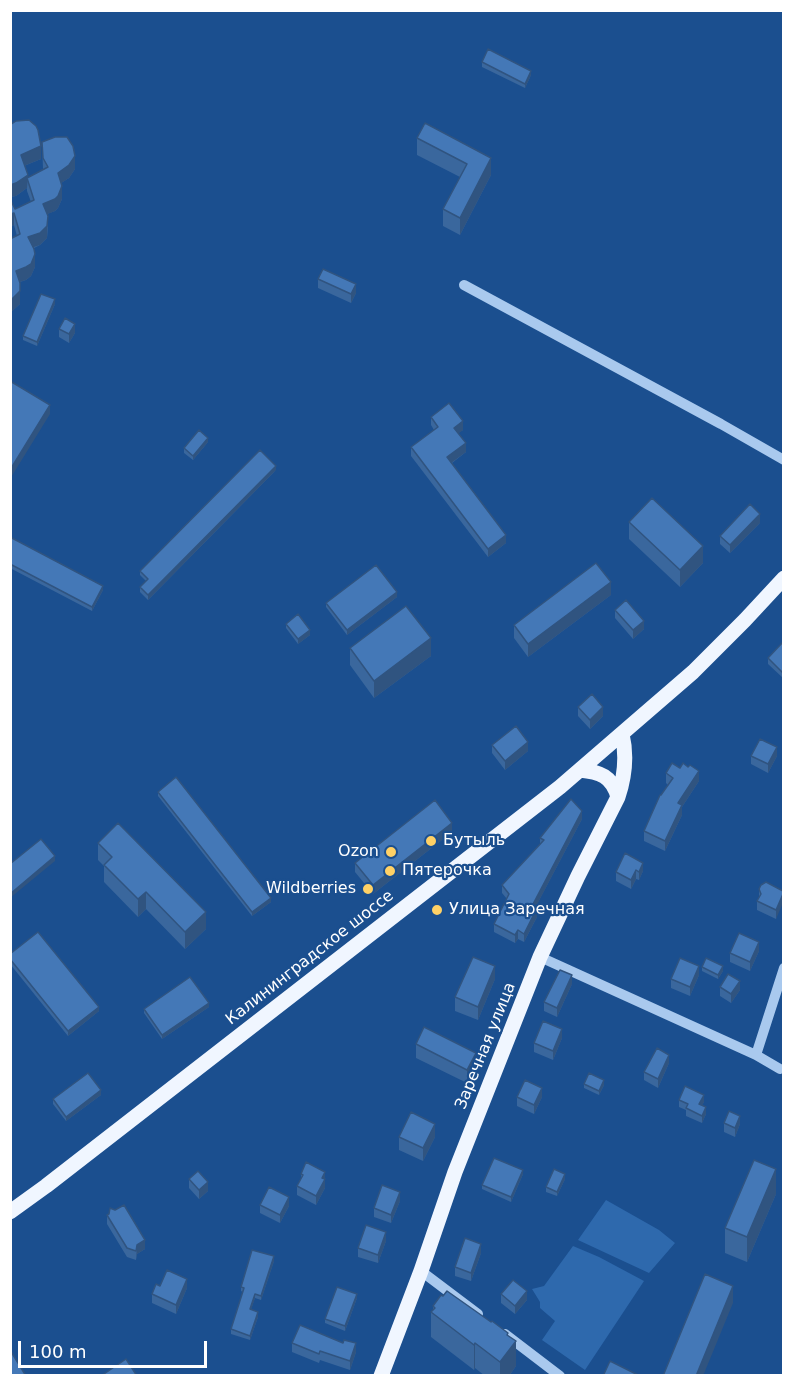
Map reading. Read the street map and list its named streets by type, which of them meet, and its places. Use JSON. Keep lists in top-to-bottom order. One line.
{"streets":{"main road":["Калининградское шоссе","Заречная улица"]},"crossings":[["Калининградское шоссе","Заречная улица"]],"places":["Бутыль","Ozon","Пятерочка","Wildberries","Улица Заречная"],"scale_bar":"100 m"}
